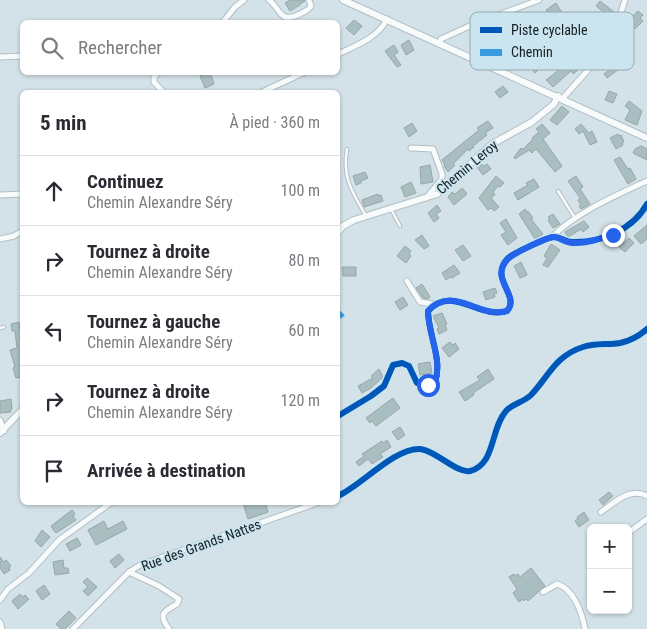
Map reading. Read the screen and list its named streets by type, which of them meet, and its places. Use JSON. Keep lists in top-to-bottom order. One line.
{"streets":{"street":["Chemin Leroy","Rue des Grands Nattes"]},"legend":["Piste cyclable","Chemin"],"page":{"search":"Rechercher","heading":["5 min","À pied · 360 m"],"list":[["Continuez","Chemin Alexandre Séry","100 m"],["Tournez à droite","Chemin Alexandre Séry","80 m"],["Tournez à gauche","Chemin Alexandre Séry","60 m"],["Tournez à droite","Chemin Alexandre Séry","120 m"],"Arrivée à destination"],"map_buttons":["+","−"]}}
